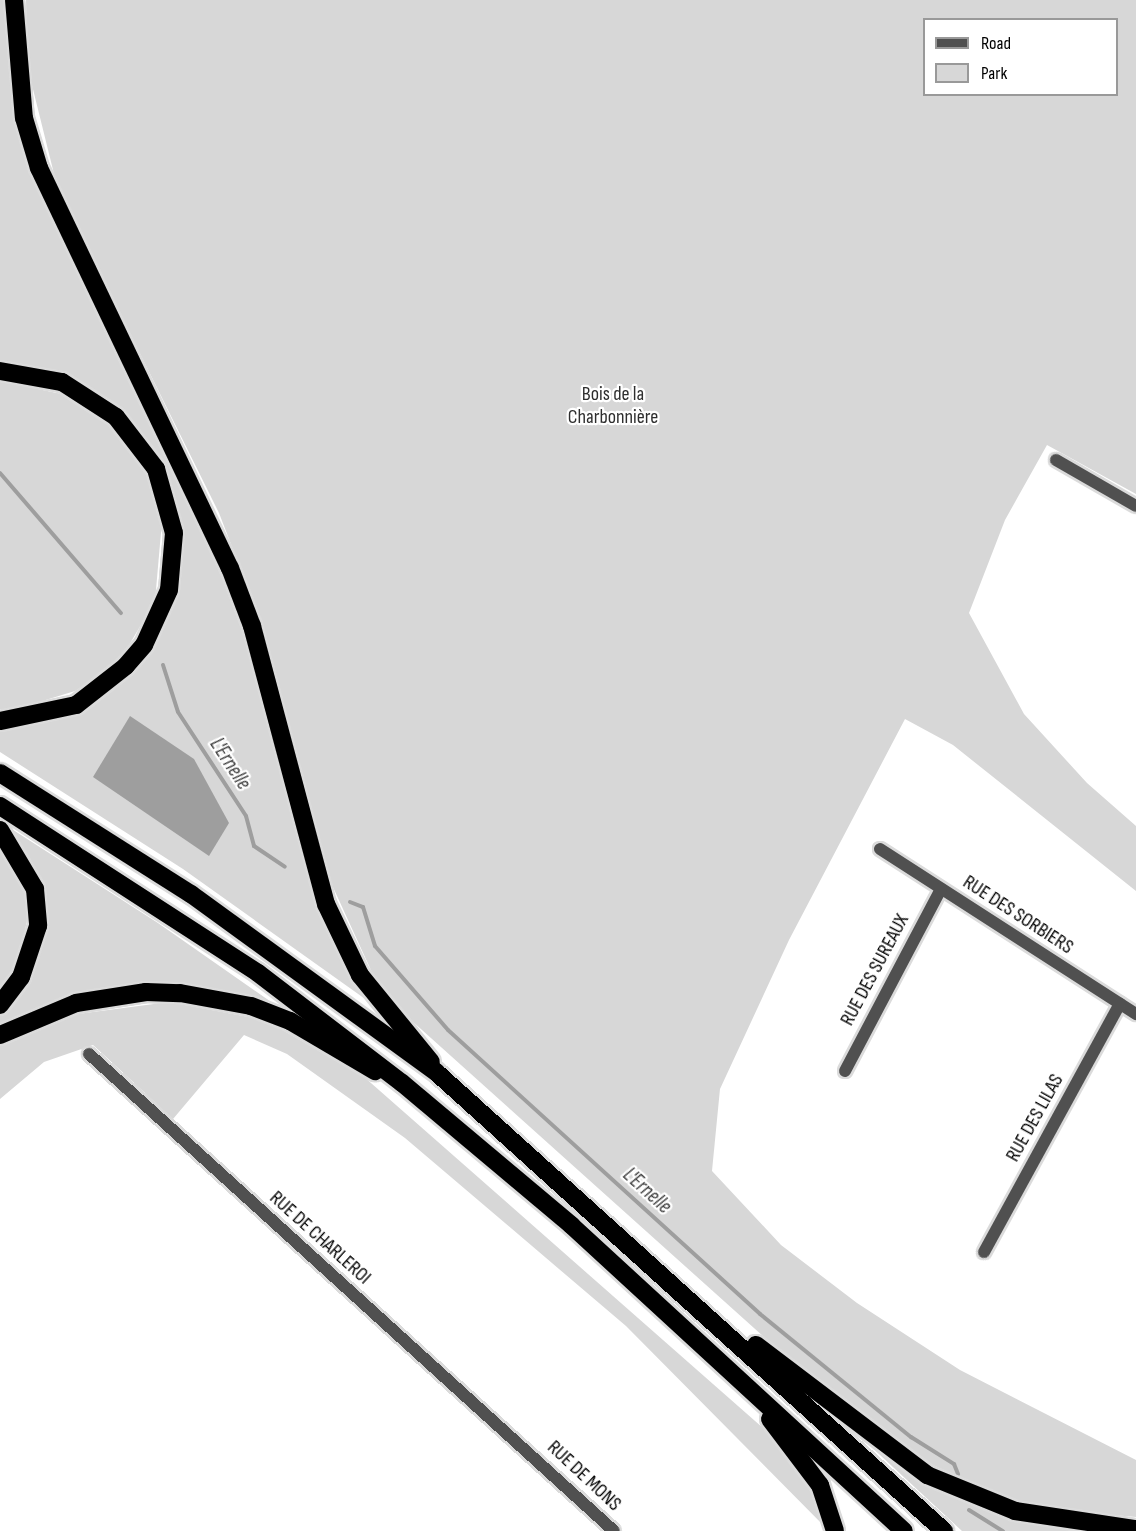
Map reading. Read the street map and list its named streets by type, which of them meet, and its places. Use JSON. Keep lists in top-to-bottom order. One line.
{"streets":{"street":["RUE DES SORBIERS","RUE DES SUREAUX","RUE DES LILAS","RUE DE CHARLEROI","RUE DE MONS"]},"crossings":[["RUE DES SORBIERS","RUE DES SUREAUX"],["RUE DES SORBIERS","RUE DES LILAS"],["RUE DE CHARLEROI","RUE DE MONS"]],"water":["L'Ernelle"],"parks":["Bois de la Charbonnière"],"legend":["Road","Park"]}
